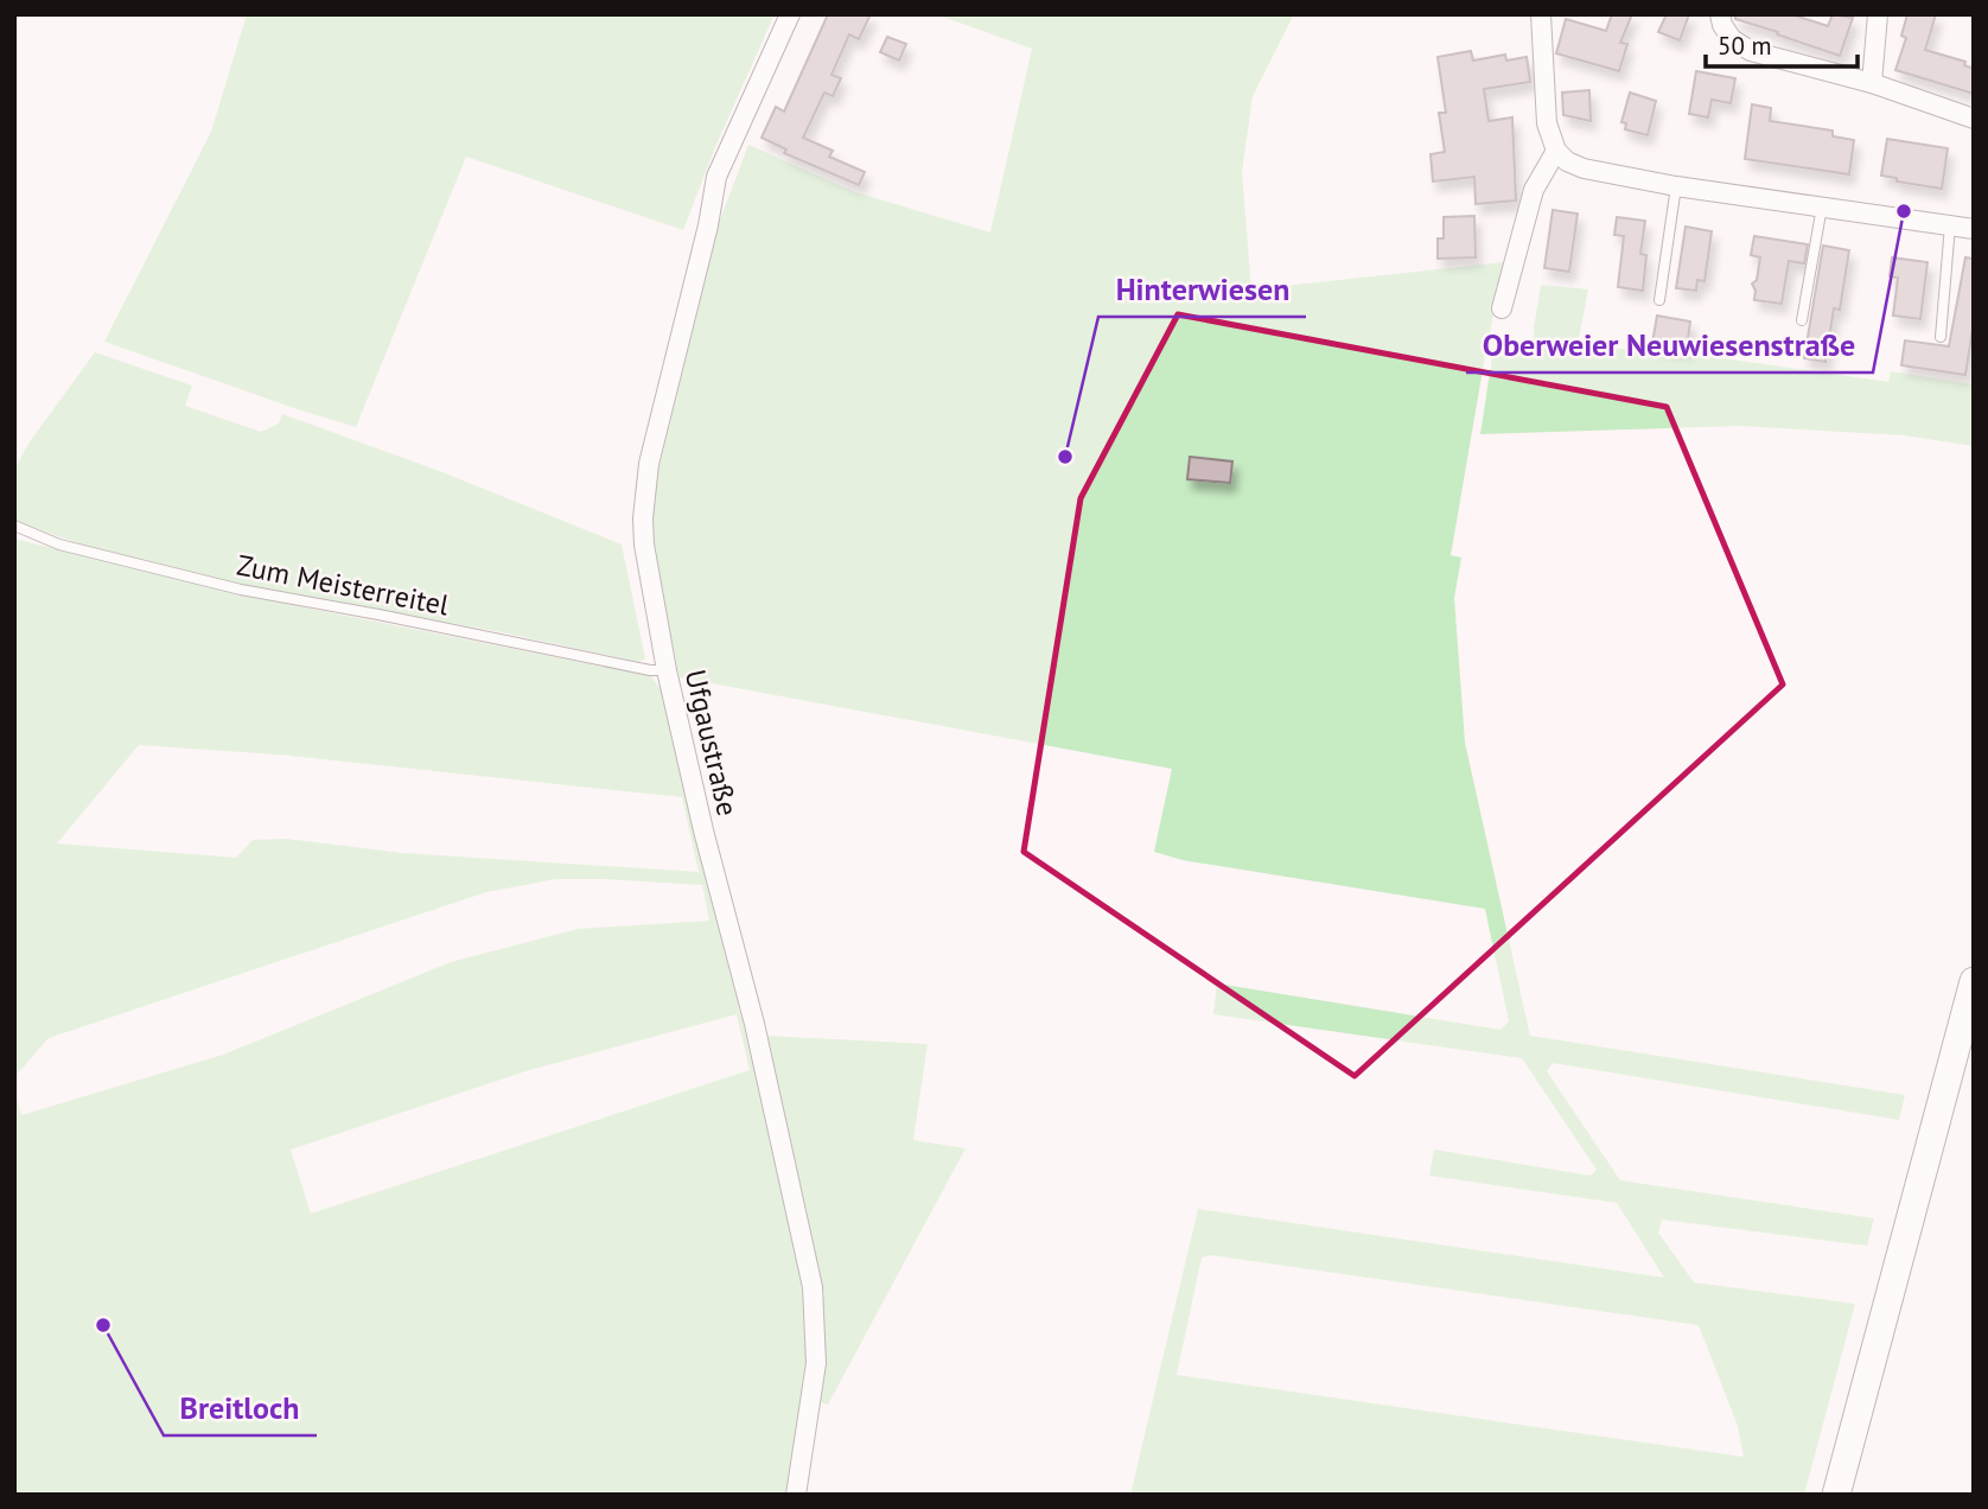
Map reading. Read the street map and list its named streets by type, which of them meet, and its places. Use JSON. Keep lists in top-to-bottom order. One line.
{"streets":{"street":["Ufgaustraße"],"lane":["Zum Meisterreitel"]},"crossings":[["Zum Meisterreitel","Ufgaustraße"]],"places":["Oberweier Neuwiesenstraße","Hinterwiesen","Breitloch"],"scale_bar":"50 m"}
